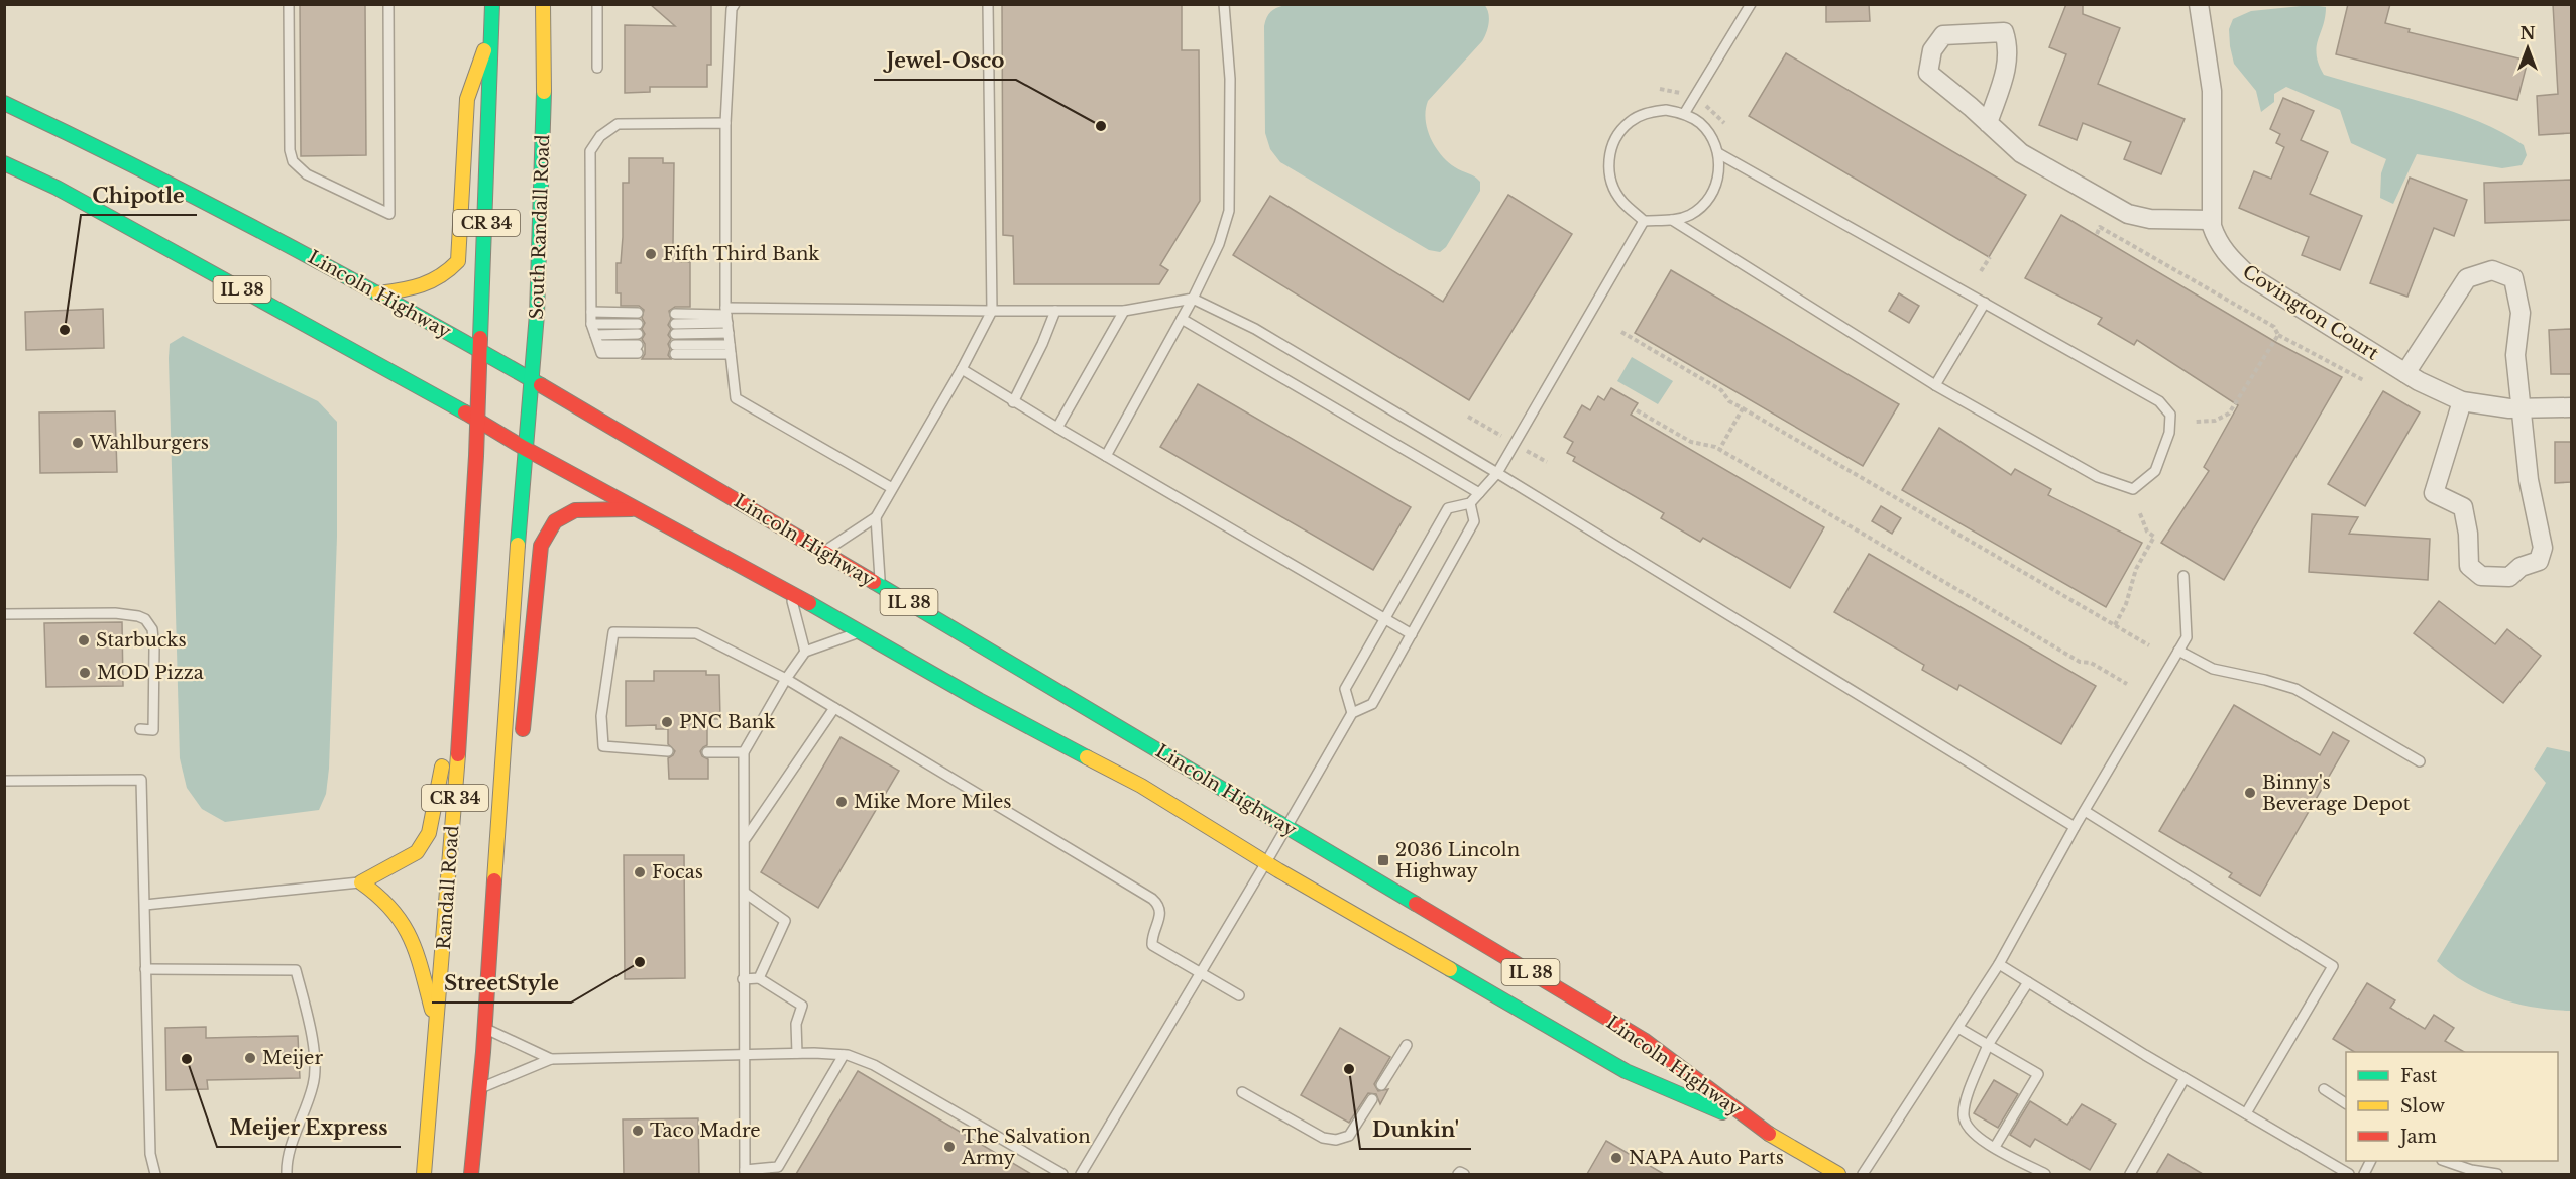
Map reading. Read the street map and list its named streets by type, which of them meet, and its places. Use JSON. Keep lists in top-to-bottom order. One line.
{"streets":{"main road":["CR 34","South Randall Road","IL 38","Lincoln Highway","Randall Road"],"street":["Covington Court"]},"crossings":[["CR 34","South Randall Road"],["CR 34","Lincoln Highway"],["CR 34","Randall Road"],["South Randall Road","Lincoln Highway"],["Lincoln Highway","Randall Road"]],"places":{"other":["Jewel-Osco","Fifth Third Bank","Chipotle","Wahlburgers","Starbucks","MOD Pizza","PNC Bank","Binny's Beverage Depot","Mike More Miles","Focas","StreetStyle","Meijer","Meijer Express","Dunkin'","Taco Madre","The Salvation Army","NAPA Auto Parts"],"transit":["2036 Lincoln Highway"]},"legend":["Fast","Slow","Jam"],"north":"top"}
